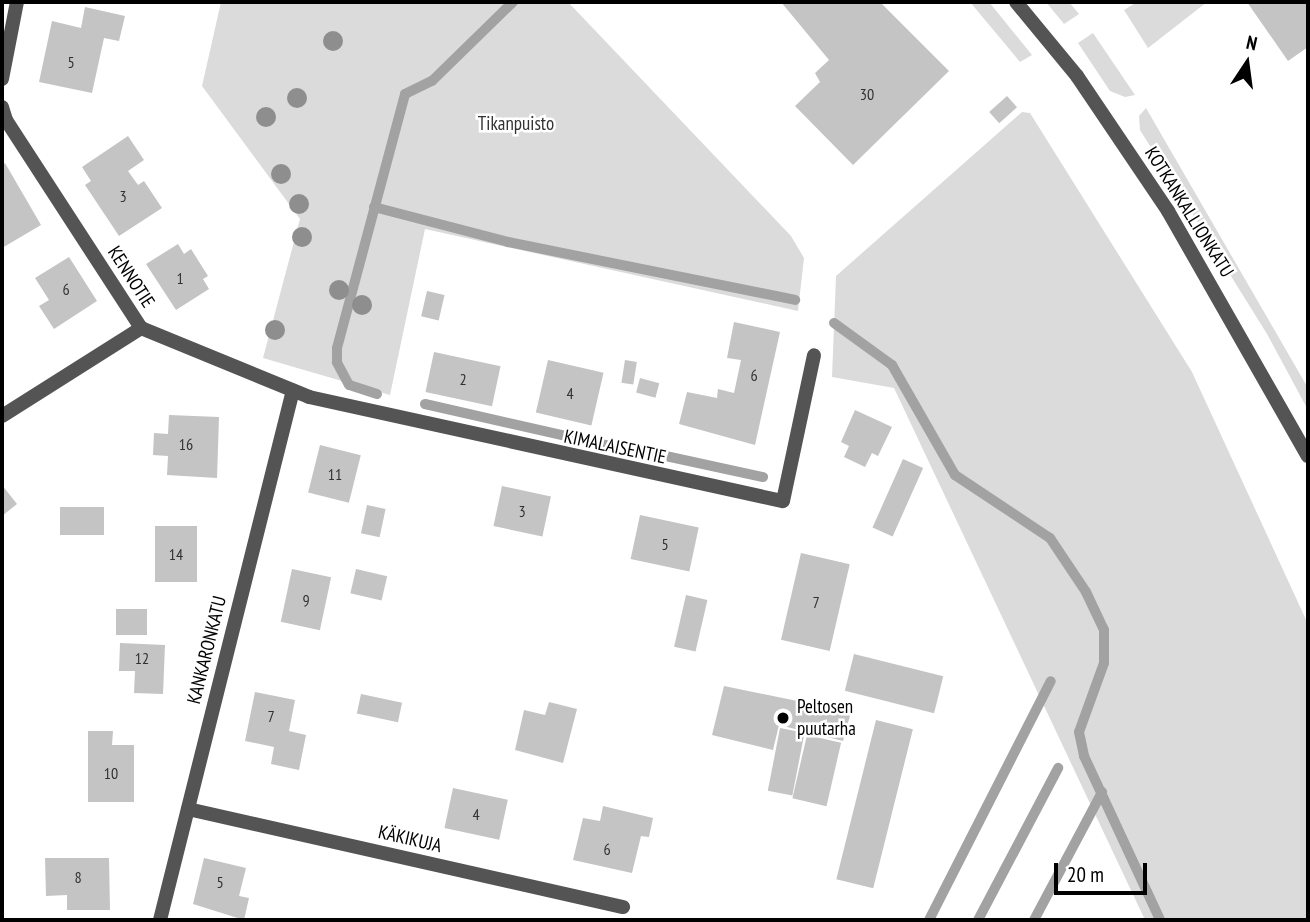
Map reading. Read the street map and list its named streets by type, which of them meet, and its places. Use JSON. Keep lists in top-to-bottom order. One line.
{"streets":{"street":["KOTKANKALLIONKATU","KENNOTIE","KIMALAISENTIE","KANKARONKATU","KÄKIKUJA"]},"crossings":[["KENNOTIE","KIMALAISENTIE"],["KENNOTIE","KANKARONKATU"],["KIMALAISENTIE","KANKARONKATU"],["KANKARONKATU","KÄKIKUJA"]],"parks":["Tikanpuisto"],"places":["Peltosen puutarha"],"house_numbers":["5","30","3","1","6","6","2","4","16","11","3","5","14","9","7","12","7","10","4","6","8","5"],"scale_bar":"20 m","north":"top"}
